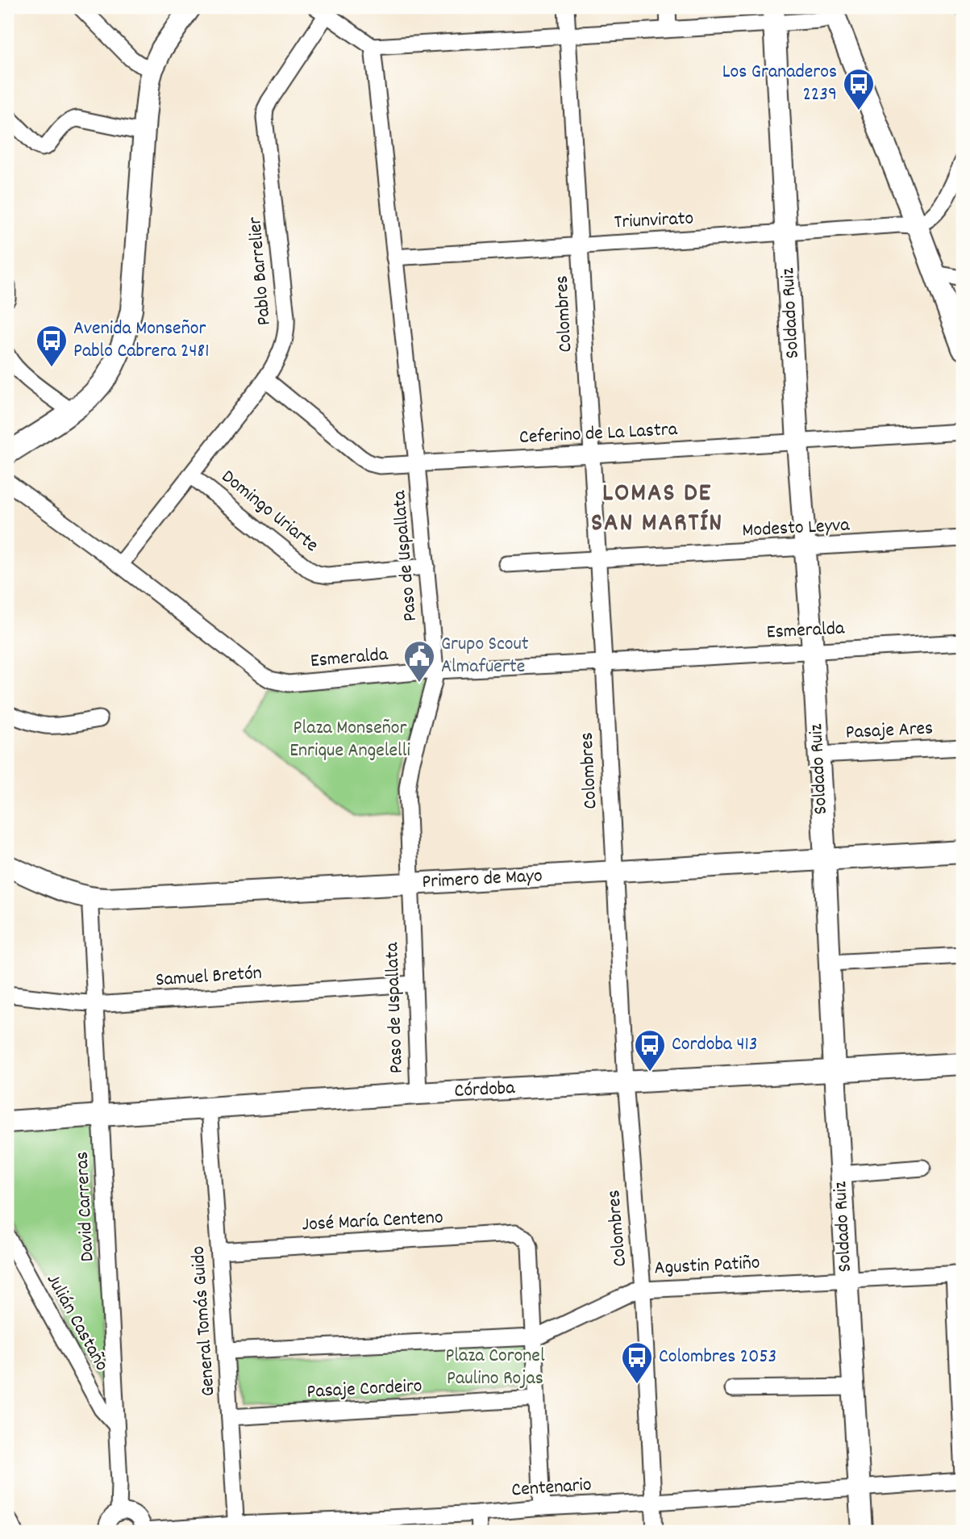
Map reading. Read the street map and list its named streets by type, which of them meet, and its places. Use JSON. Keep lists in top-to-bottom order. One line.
{"streets":{"main road":["Soldado Ruiz","Primero de Mayo","Córdoba"],"street":["Triunvirato","Pablo Barrelier","Colombres","Ceferino de La Lastra","Domingo Uriarte","Modesto Leyva","Paso de Uspallata","Esmeralda","Pasaje Ares","Samuel Bretón","David Carreras","José María Centeno","Agustin Patiño","General Tomás Guido","Julián Castaño","Pasaje Cordeiro","Centenario"]},"crossings":[["Triunvirato","Soldado Ruiz"],["Triunvirato","Colombres"],["Triunvirato","Paso de Uspallata"],["Pablo Barrelier","Ceferino de La Lastra"],["Pablo Barrelier","Domingo Uriarte"],["Pablo Barrelier","Esmeralda"],["Soldado Ruiz","Ceferino de La Lastra"],["Soldado Ruiz","Modesto Leyva"],["Soldado Ruiz","Esmeralda"],["Soldado Ruiz","Pasaje Ares"],["Soldado Ruiz","Primero de Mayo"],["Soldado Ruiz","Córdoba"],["Soldado Ruiz","Agustin Patiño"],["Soldado Ruiz","Centenario"],["Colombres","Ceferino de La Lastra"],["Colombres","Modesto Leyva"],["Colombres","Esmeralda"],["Colombres","Primero de Mayo"],["Colombres","Córdoba"],["Colombres","Agustin Patiño"],["Colombres","Centenario"],["Ceferino de La Lastra","Paso de Uspallata"],["Domingo Uriarte","Paso de Uspallata"],["Paso de Uspallata","Esmeralda"],["Paso de Uspallata","Primero de Mayo"],["Paso de Uspallata","Samuel Bretón"],["Paso de Uspallata","Córdoba"],["Primero de Mayo","David Carreras"],["Samuel Bretón","David Carreras"],["Córdoba","David Carreras"],["Córdoba","General Tomás Guido"],["David Carreras","Julián Castaño"],["José María Centeno","Agustin Patiño"],["José María Centeno","General Tomás Guido"],["Agustin Patiño","General Tomás Guido"],["General Tomás Guido","Pasaje Cordeiro"],["General Tomás Guido","Centenario"]],"districts":["LOMAS DE SAN MARTÍN"],"parks":["Plaza Monseñor Enrique Angelelli","Plaza Coronel Paulino Rojas"],"places":{"bus stop":["Los Granaderos 2239","Avenida Monseñor Pablo Cabrera 2481","Cordoba 413","Colombres 2053"],"public building":["Grupo Scout Almafuerte"]}}
